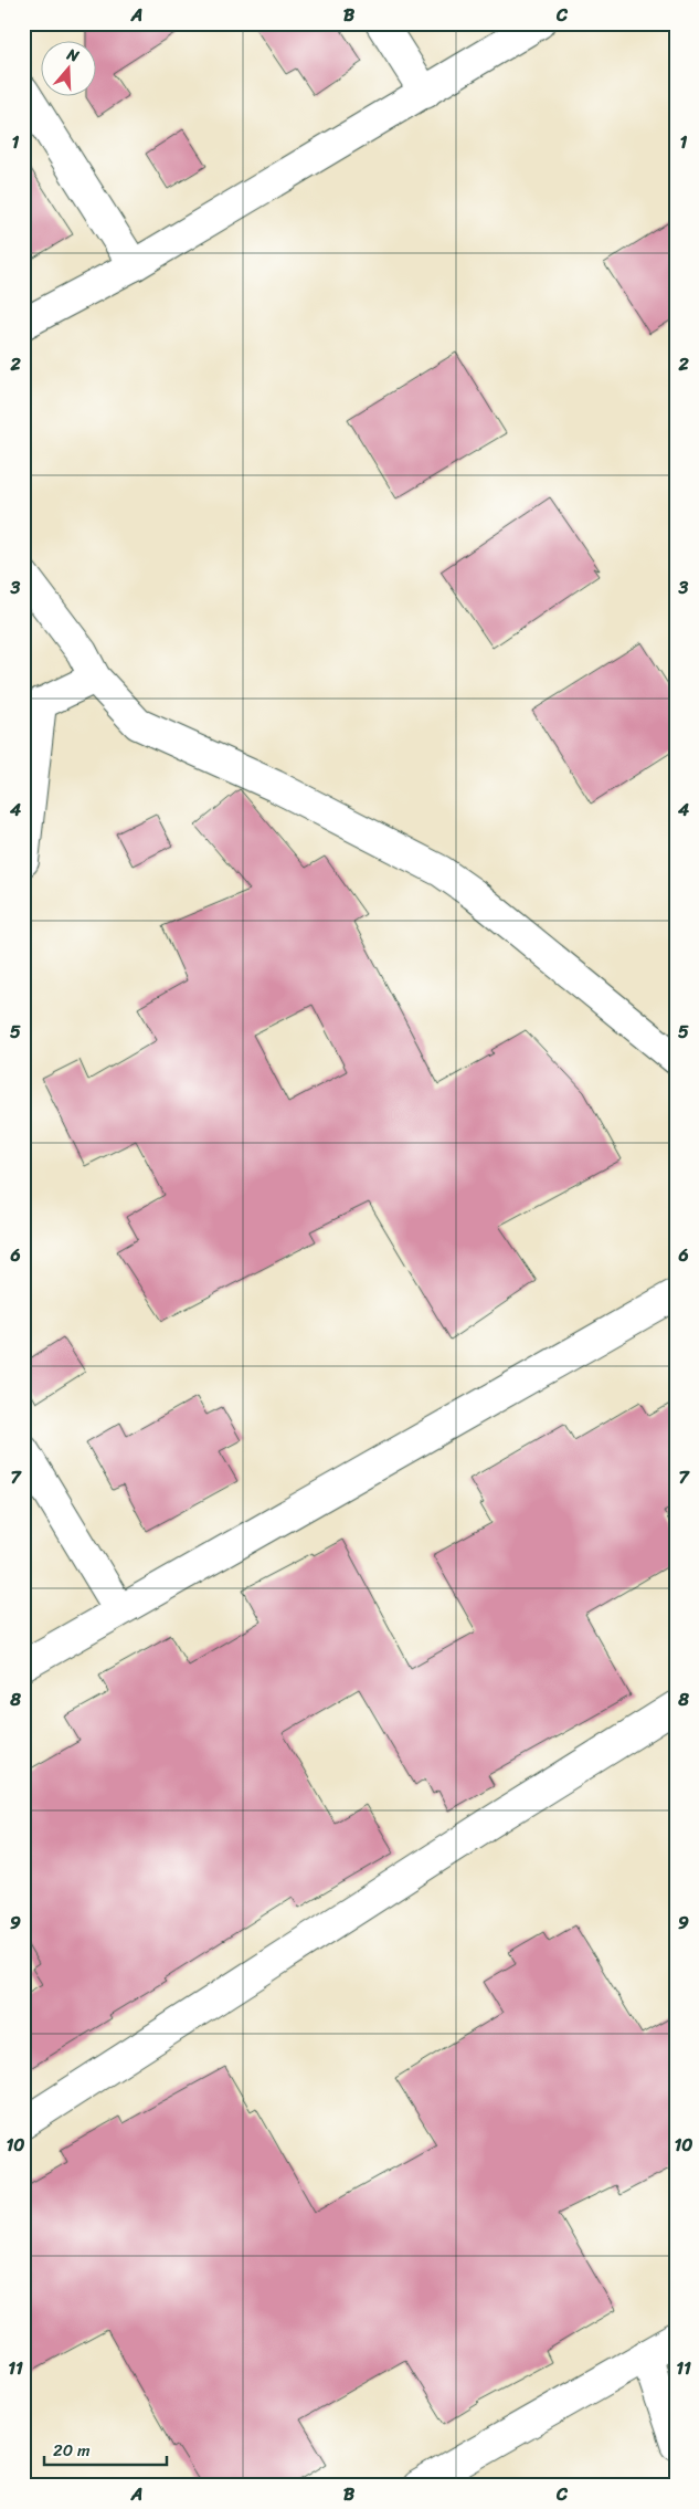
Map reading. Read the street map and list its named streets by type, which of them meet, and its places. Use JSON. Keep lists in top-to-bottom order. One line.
{"scale_bar":"20 m","north":"top","grid":{"columns":["A","B","C"],"rows":["1","2","3","4","5","6","7","8","9","10","11"]}}
